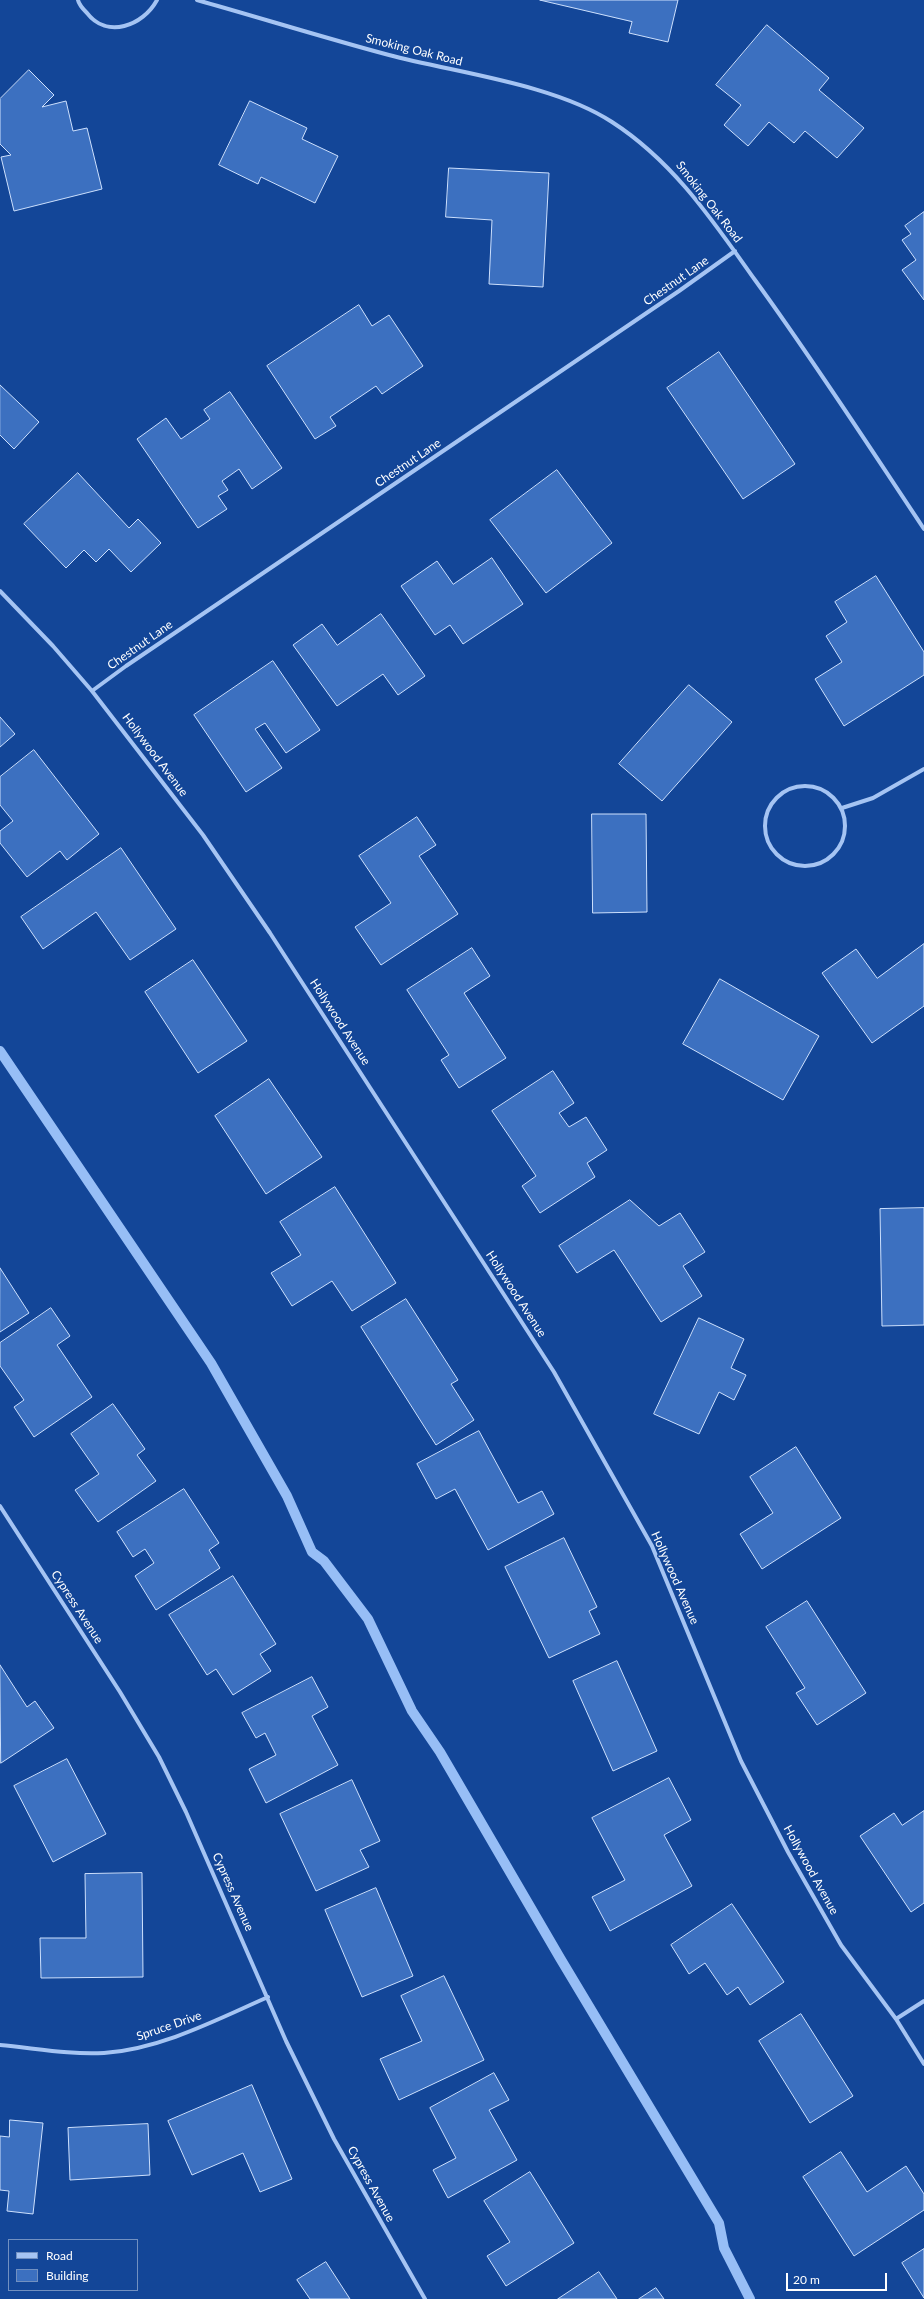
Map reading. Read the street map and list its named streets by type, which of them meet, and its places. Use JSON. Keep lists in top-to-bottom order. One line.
{"streets":{"street":["Smoking Oak Road","Chestnut Lane","Hollywood Avenue","Cypress Avenue","Spruce Drive"]},"crossings":[["Smoking Oak Road","Chestnut Lane"],["Chestnut Lane","Hollywood Avenue"],["Cypress Avenue","Spruce Drive"]],"legend":["Road","Building"],"scale_bar":"20 m"}
